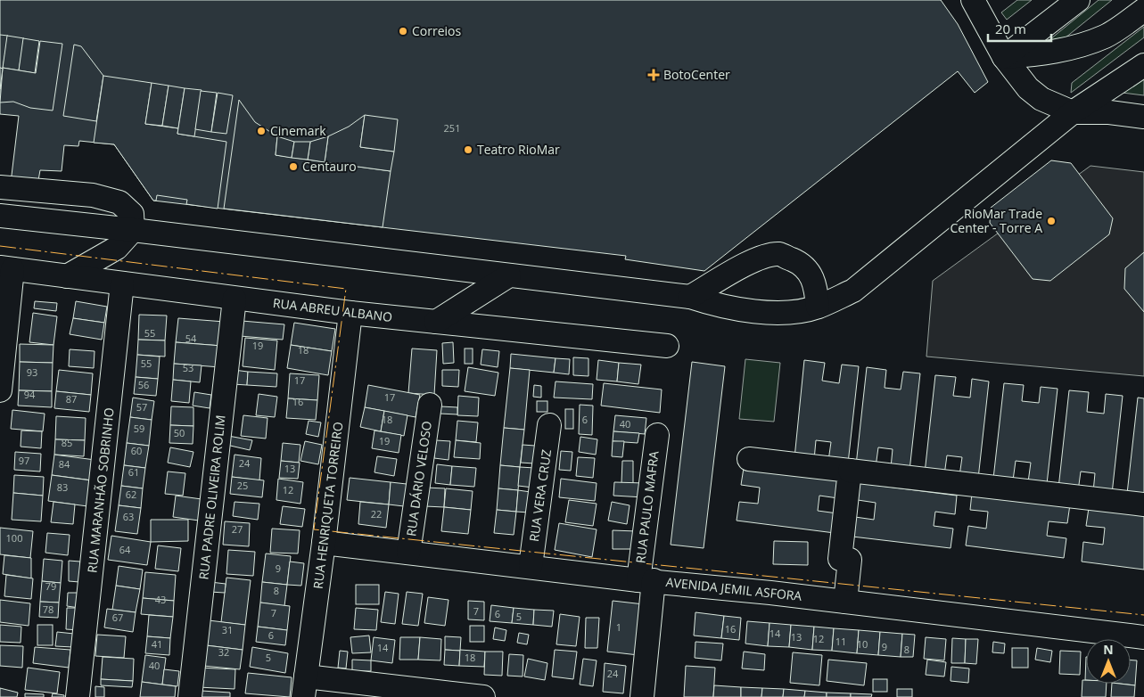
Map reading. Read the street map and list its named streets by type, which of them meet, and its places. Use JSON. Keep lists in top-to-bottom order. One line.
{"streets":{"street":["RUA ABREU ALBANO","RUA DÁRIO VELOSO","RUA MARANHÃO SOBRINHO","RUA VERA CRUZ","RUA PADRE OLIVEIRA ROLIM","RUA HENRIQUETA TORREIRO","RUA PAULO MAFRA","AVENIDA JEMIL ASFORA"]},"crossings":[["RUA ABREU ALBANO","RUA MARANHÃO SOBRINHO"],["RUA ABREU ALBANO","RUA PADRE OLIVEIRA ROLIM"],["RUA ABREU ALBANO","RUA HENRIQUETA TORREIRO"],["RUA DÁRIO VELOSO","AVENIDA JEMIL ASFORA"],["RUA VERA CRUZ","AVENIDA JEMIL ASFORA"],["RUA HENRIQUETA TORREIRO","AVENIDA JEMIL ASFORA"],["RUA PAULO MAFRA","AVENIDA JEMIL ASFORA"]],"places":{"other":["Correios","Cinemark","Teatro RioMar","Centauro","RioMar Trade Center - Torre A"],"health":["BotoCenter"]},"house_numbers":["251","55","54","19","18","55","53","93","17","56","94","17","87","16","57","18","6","40","59","50","19","85","60","97","24","84","13","61","25","83","12","62","22","63","27","100","64","9","79","8","43","78","7","7","6","5","67","1","16","31","14","6","13","12","11","41","10","9","14","8","32","5","18","40","24"],"scale_bar":"20 m","north":"top"}
